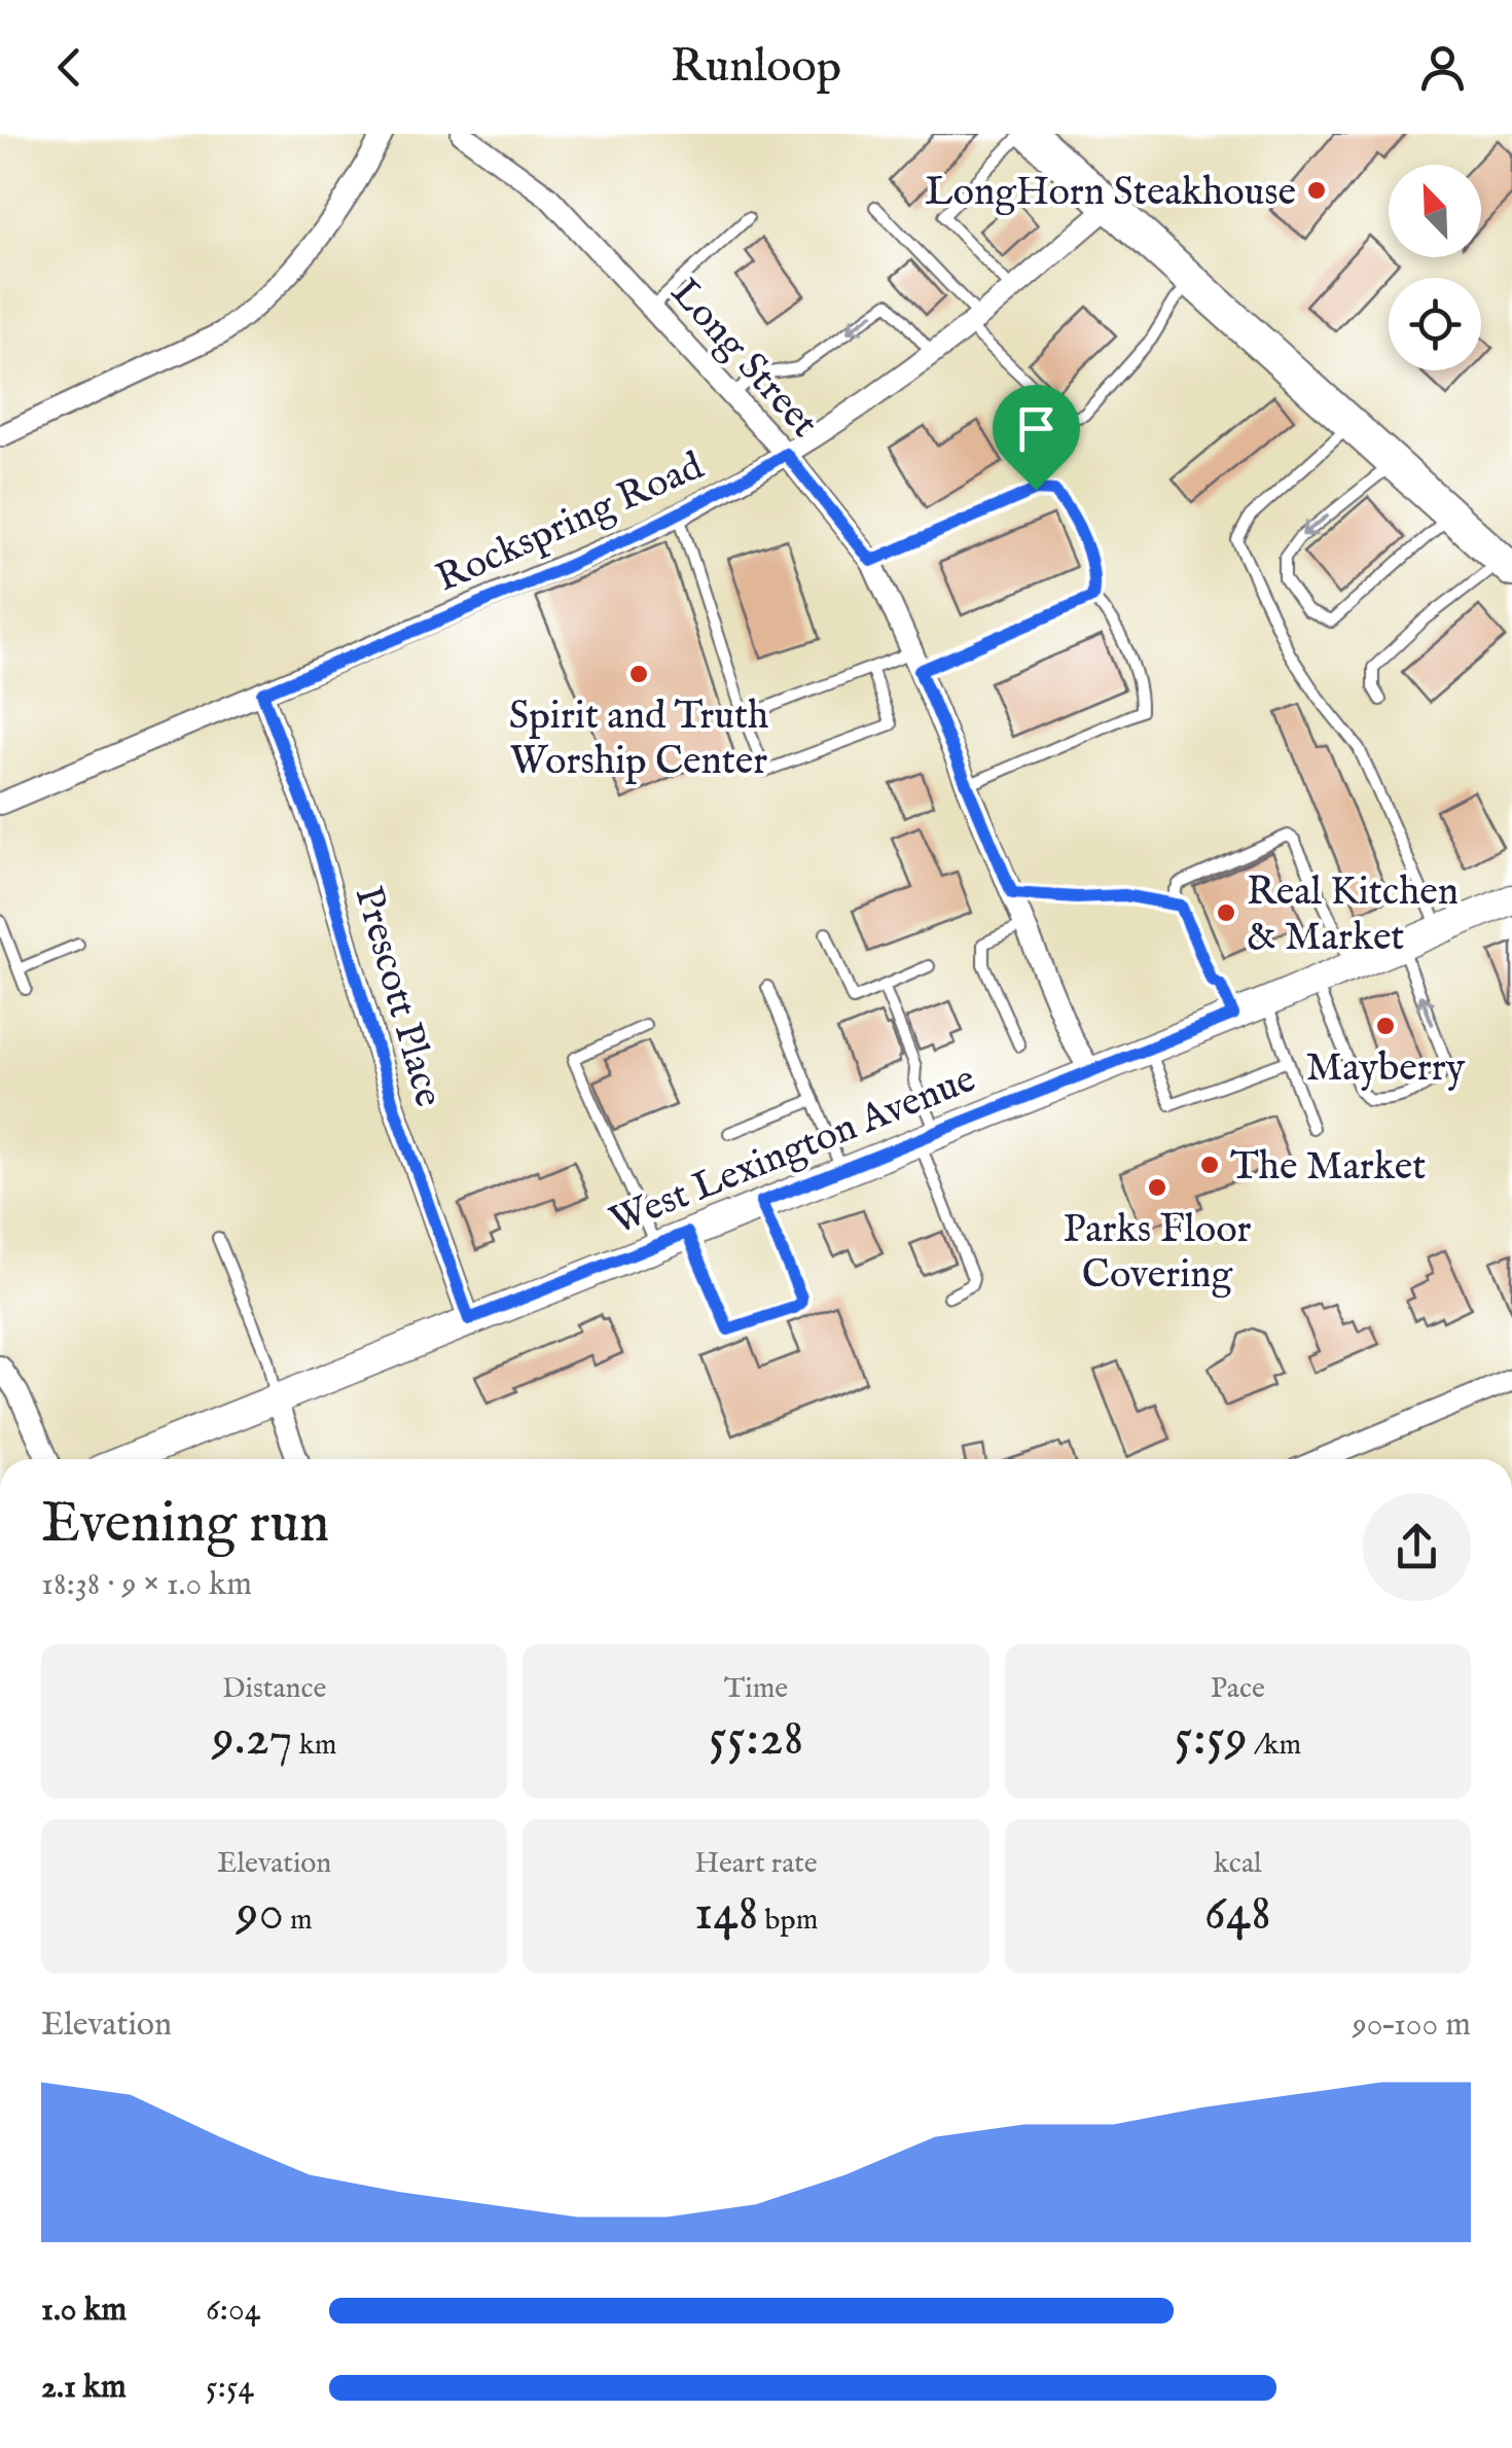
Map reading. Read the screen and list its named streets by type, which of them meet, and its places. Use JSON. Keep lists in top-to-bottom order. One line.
{"streets":{"street":["Long Street","Rockspring Road","Prescott Place","West Lexington Avenue"]},"crossings":[["Long Street","Rockspring Road"],["Long Street","West Lexington Avenue"],["Rockspring Road","Prescott Place"],["Prescott Place","West Lexington Avenue"]],"places":["LongHorn Steakhouse","Spirit and Truth Worship Center","Real Kitchen & Market","Mayberry","The Market","Parks Floor Covering"],"north":"top left","page":{"header":"Runloop","heading":["Evening run","18:38 · 9 × 1.0 km"],"stats":[["Distance","9.27 km"],["Time","55:28"],["Pace","5:59 /km"],["Elevation","90 m"],["Heart rate","148 bpm"],["kcal","648"]],"chart":["Elevation","90–100 m"],"list":[{"name":"1.0 km","note":"6:04"},{"name":"2.1 km","note":"5:54"}]}}
